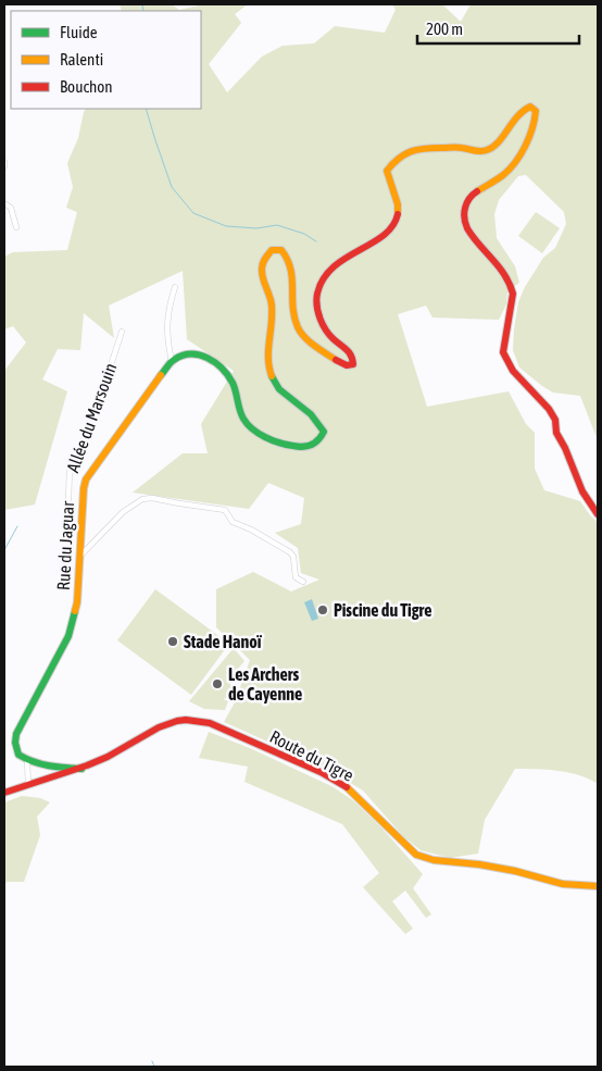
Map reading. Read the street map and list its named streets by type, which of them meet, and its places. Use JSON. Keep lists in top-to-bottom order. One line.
{"streets":{"street":["Allée du Marsouin","Rue du Jaguar","Route du Tigre"]},"crossings":[["Allée du Marsouin","Rue du Jaguar"],["Rue du Jaguar","Route du Tigre"]],"places":["Piscine du Tigre","Stade Hanoï","Les Archers de Cayenne"],"legend":["Fluide","Ralenti","Bouchon"],"scale_bar":"200 m"}
